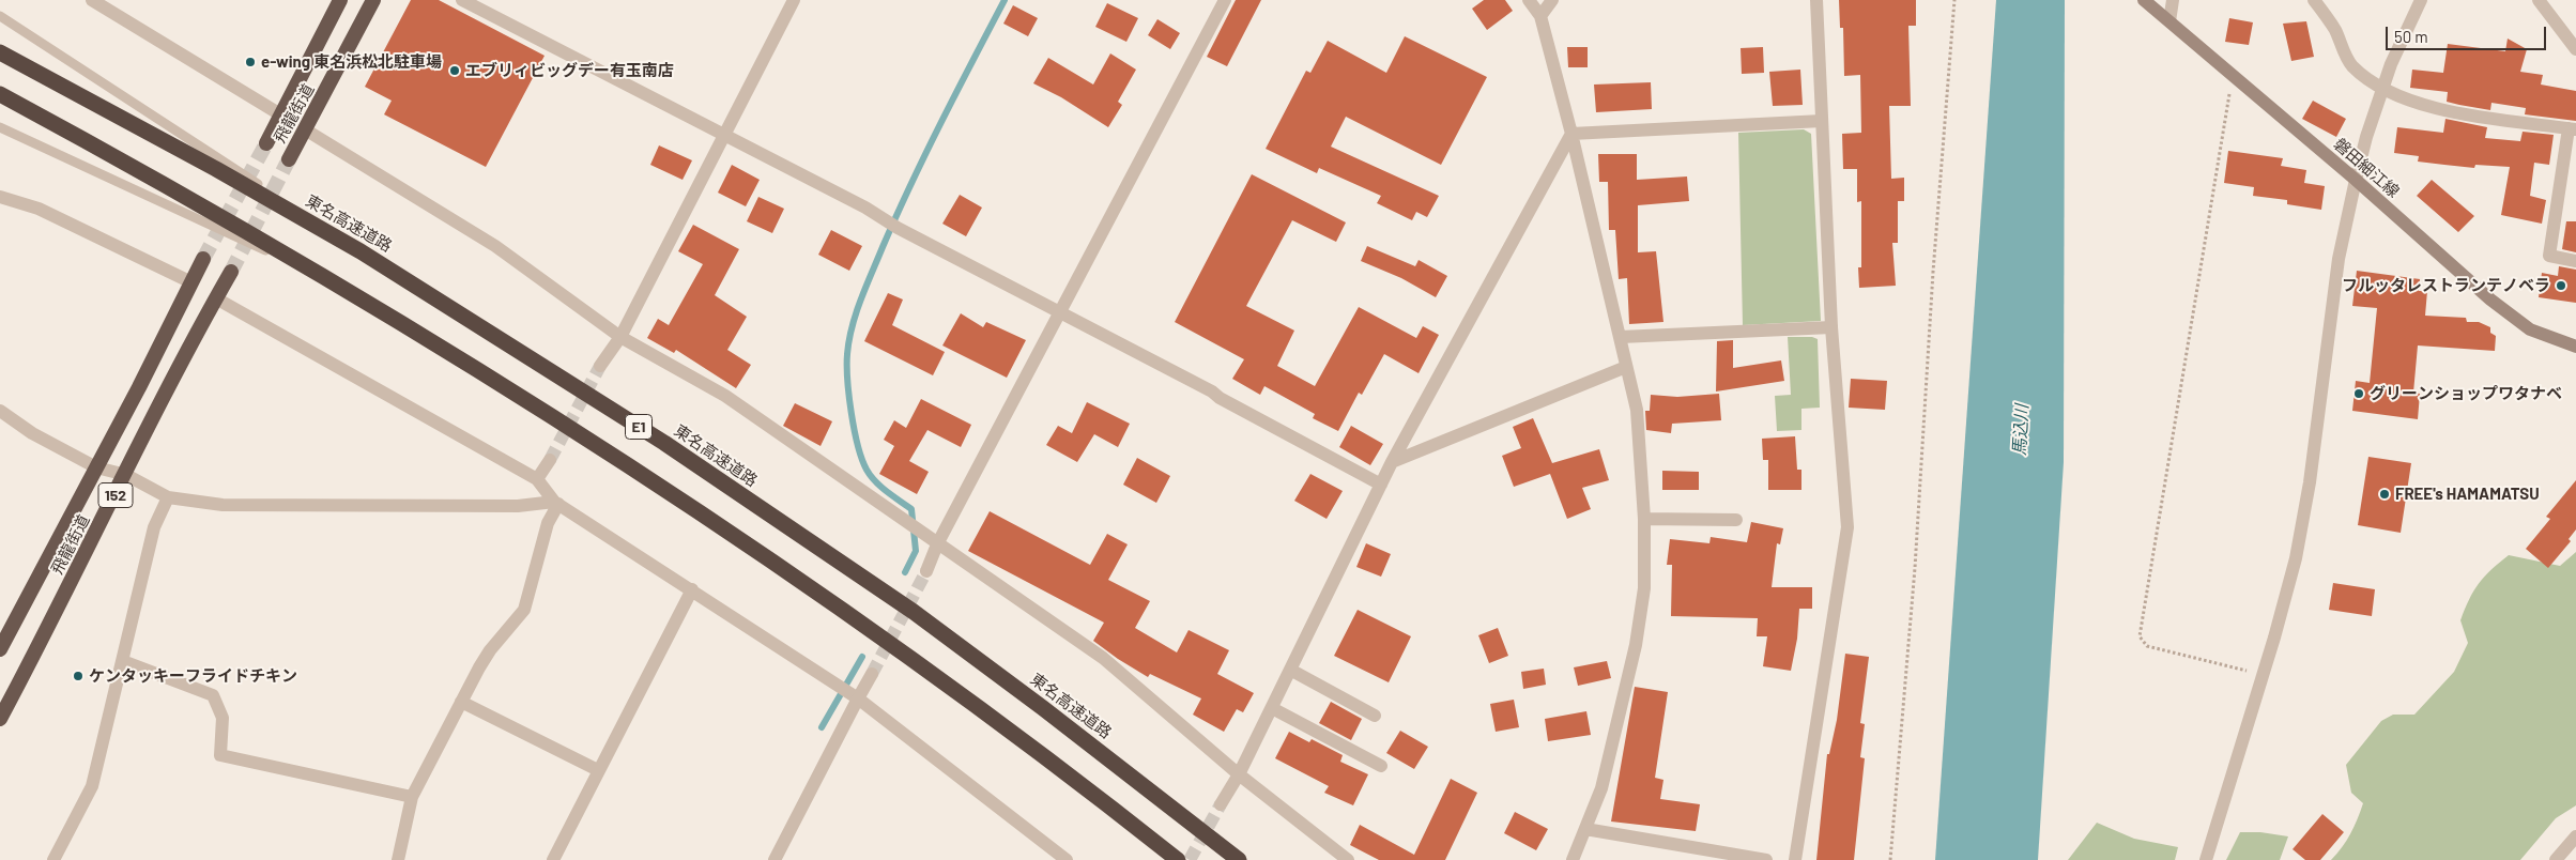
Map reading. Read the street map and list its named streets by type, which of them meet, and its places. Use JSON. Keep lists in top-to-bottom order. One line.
{"streets":{"highway":["飛龍街道","東名高速道路","E1","152"],"main road":["磐田細江線"]},"water":["馬込川"],"places":["e-wing 東名浜松北駐車場","エブリィビッグデー有玉南店","フルッタレストランテノベラ","グリーンショップワタナベ","FREE's HAMAMATSU","ケンタッキーフライドチキン"],"scale_bar":"50 m"}
